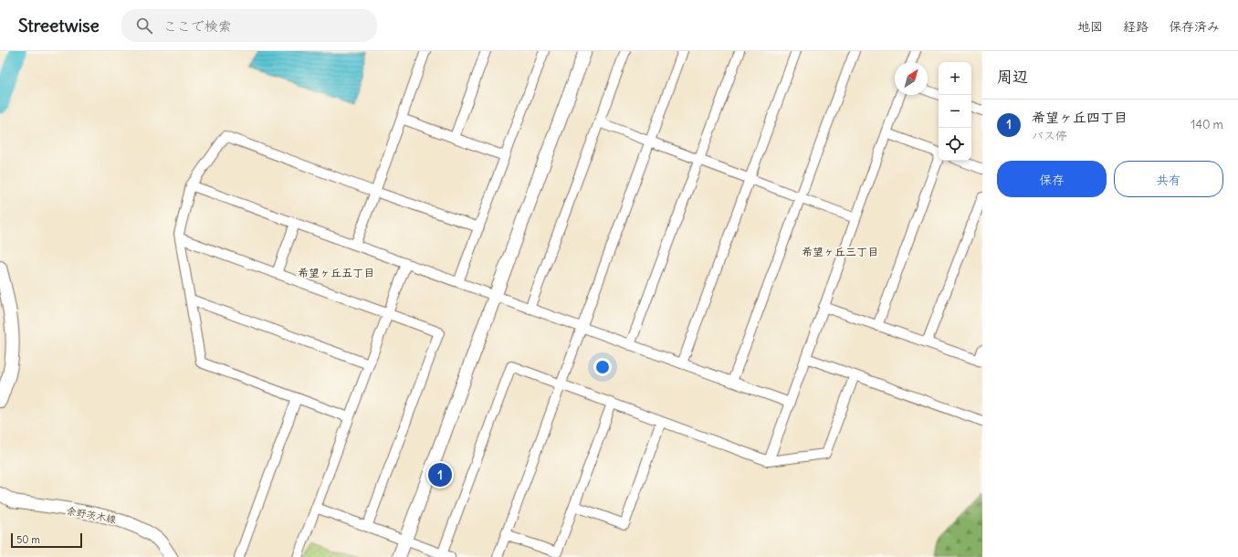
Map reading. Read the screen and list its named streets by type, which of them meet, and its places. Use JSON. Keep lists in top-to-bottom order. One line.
{"streets":{"street":["余野茨木線"]},"districts":["希望ヶ丘三丁目","希望ヶ丘五丁目"],"scale_bar":"50 m","north":"top right","page":{"header":"Streetwise","search":"ここで検索","nav":["地図","経路","保存済み"],"heading":"周辺","map_buttons":["+","−"],"list":[{"mark":"1","name":"希望ヶ丘四丁目","note":"バス停","value":"140 m"}],"buttons":["保存","共有"],"pins":"1","scale":"50 m"}}
